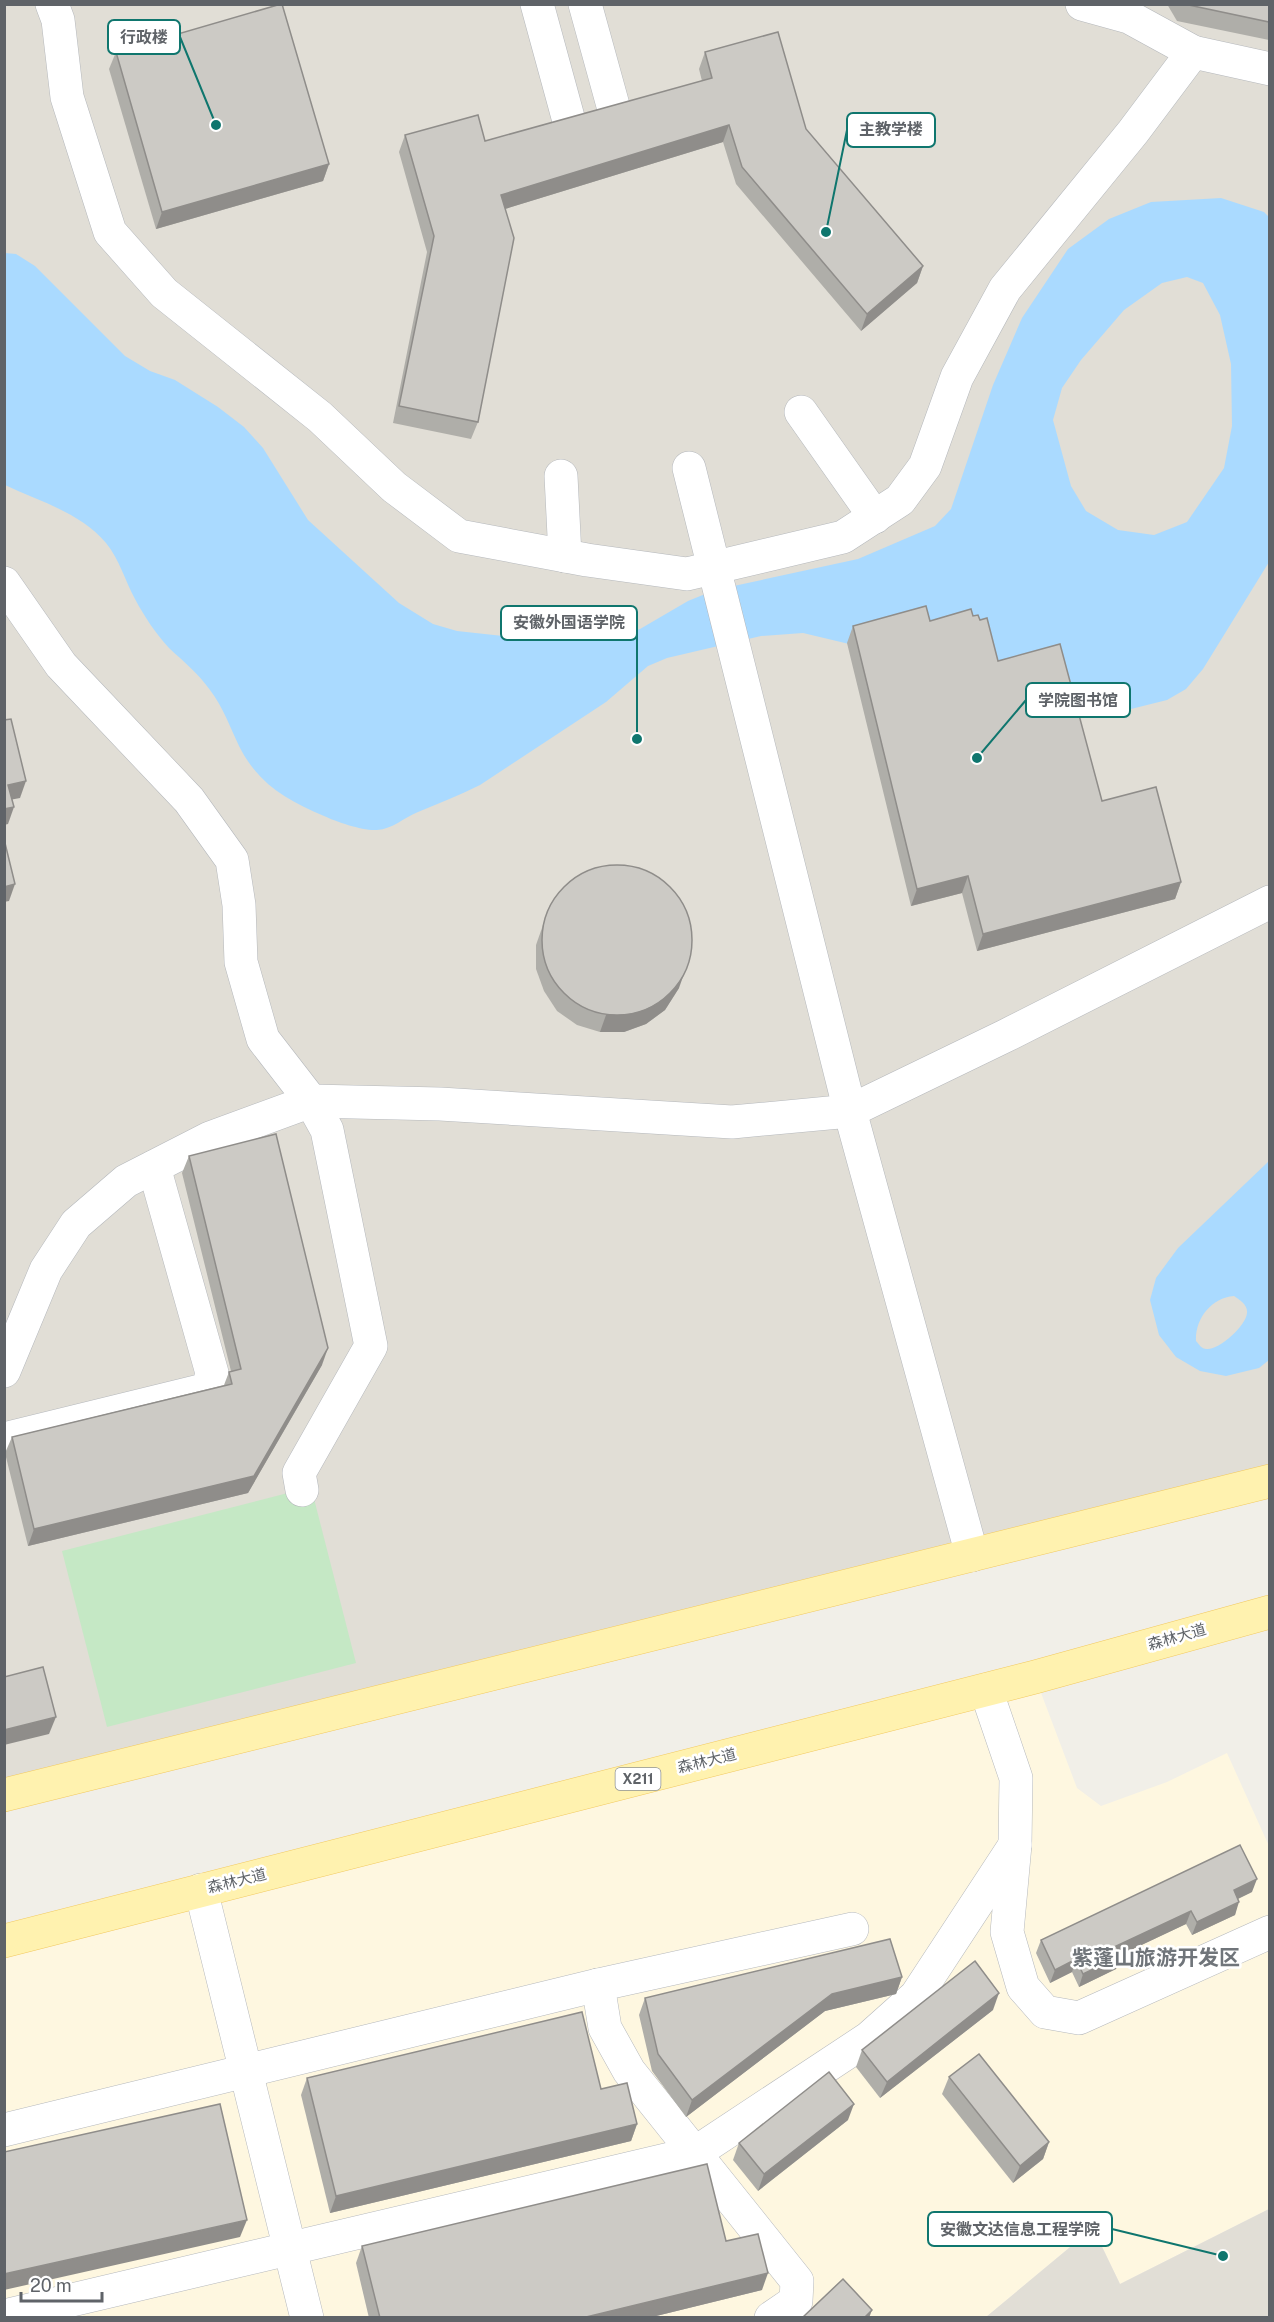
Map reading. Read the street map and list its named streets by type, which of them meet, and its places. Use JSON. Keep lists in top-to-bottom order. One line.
{"streets":{"main road":["森林大道","X211"]},"districts":["紫蓬山旅游开发区"],"places":["行政楼","主教学楼","安徽外国语学院","学院图书馆","安徽文达信息工程学院"],"scale_bar":"20 m"}
